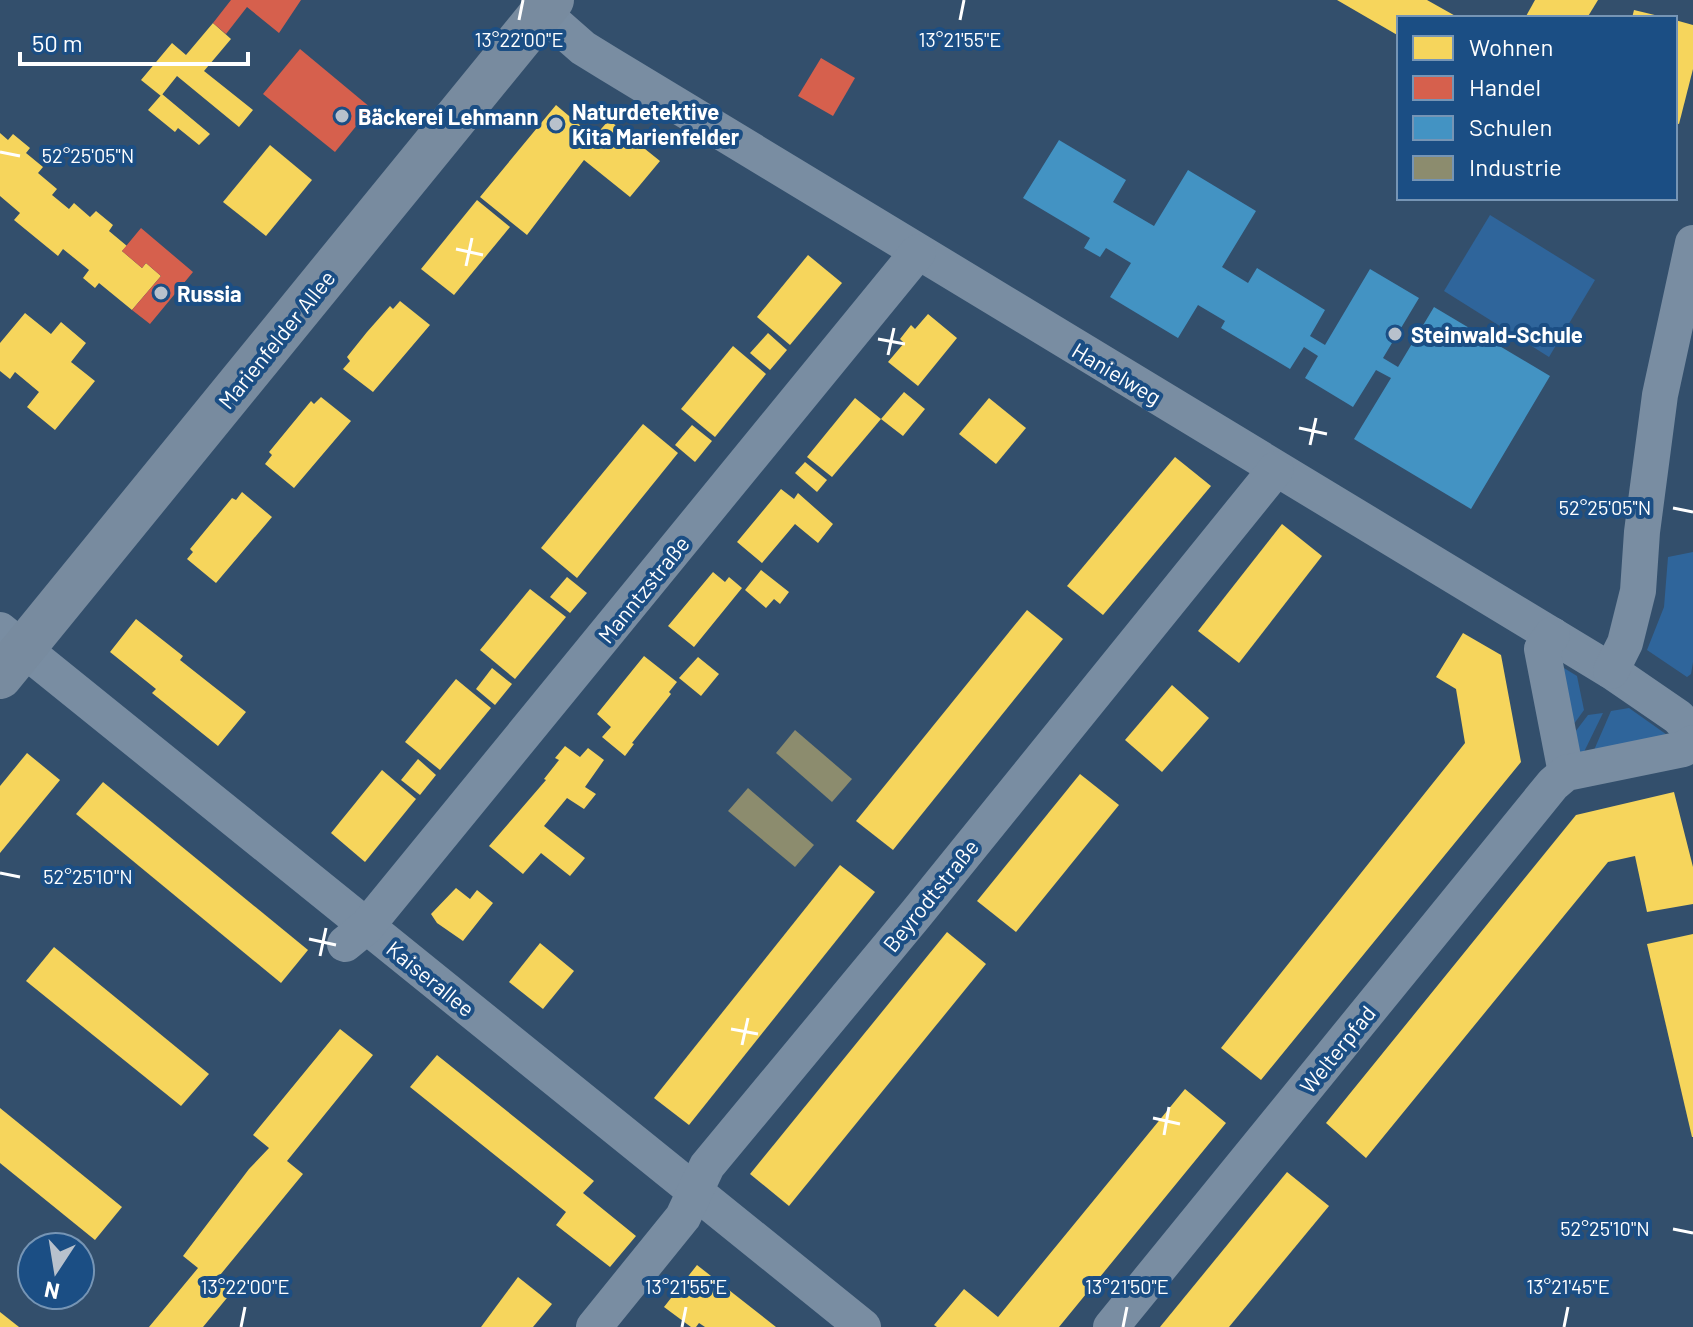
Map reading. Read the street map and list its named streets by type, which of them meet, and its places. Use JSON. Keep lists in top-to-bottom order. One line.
{"streets":{"main road":["Marienfelder Allee"],"street":["Hanielweg","Manntzstraße","Beyrodtstraße","Kaiserallee","Welterpfad"]},"crossings":[["Marienfelder Allee","Hanielweg"],["Marienfelder Allee","Kaiserallee"],["Hanielweg","Manntzstraße"],["Hanielweg","Beyrodtstraße"],["Manntzstraße","Kaiserallee"],["Beyrodtstraße","Kaiserallee"]],"places":["Bäckerei Lehmann","Naturdetektive Kita Marienfelder","Russia","Steinwald-Schule"],"legend":["Wohnen","Handel","Schulen","Industrie"],"scale_bar":"50 m","north":"bottom","coordinates":["13°22'00\"E","13°21'55\"E","52°25'05\"N","52°25'10\"N","13°21'50\"E","13°21'45\"E"]}
